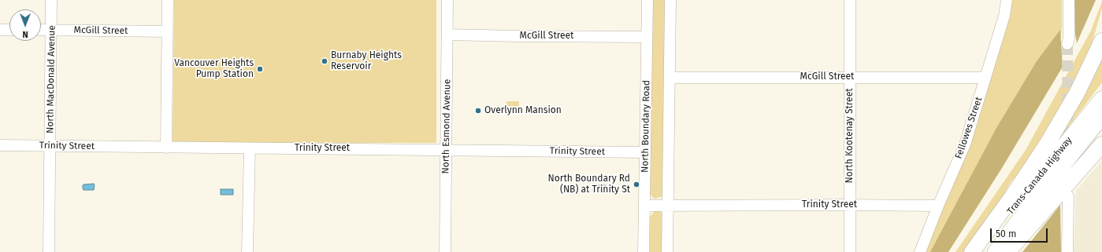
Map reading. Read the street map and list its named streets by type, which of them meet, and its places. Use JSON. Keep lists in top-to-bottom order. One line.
{"streets":{"highway":["Trans-Canada Highway"],"street":["McGill Street","North MacDonald Avenue","North Esmond Avenue","North Boundary Road","Fellowes Street","North Kootenay Street","Trinity Street"]},"crossings":[["McGill Street","North MacDonald Avenue"],["McGill Street","North Esmond Avenue"],["McGill Street","North Boundary Road"],["McGill Street","Fellowes Street"],["McGill Street","North Kootenay Street"],["North MacDonald Avenue","Trinity Street"],["North Esmond Avenue","Trinity Street"],["North Boundary Road","Trinity Street"],["Fellowes Street","Trinity Street"],["North Kootenay Street","Trinity Street"]],"places":["Burnaby Heights Reservoir","Vancouver Heights Pump Station","Overlynn Mansion","North Boundary Rd (NB) at Trinity St"],"scale_bar":"50 m","north":"bottom"}
